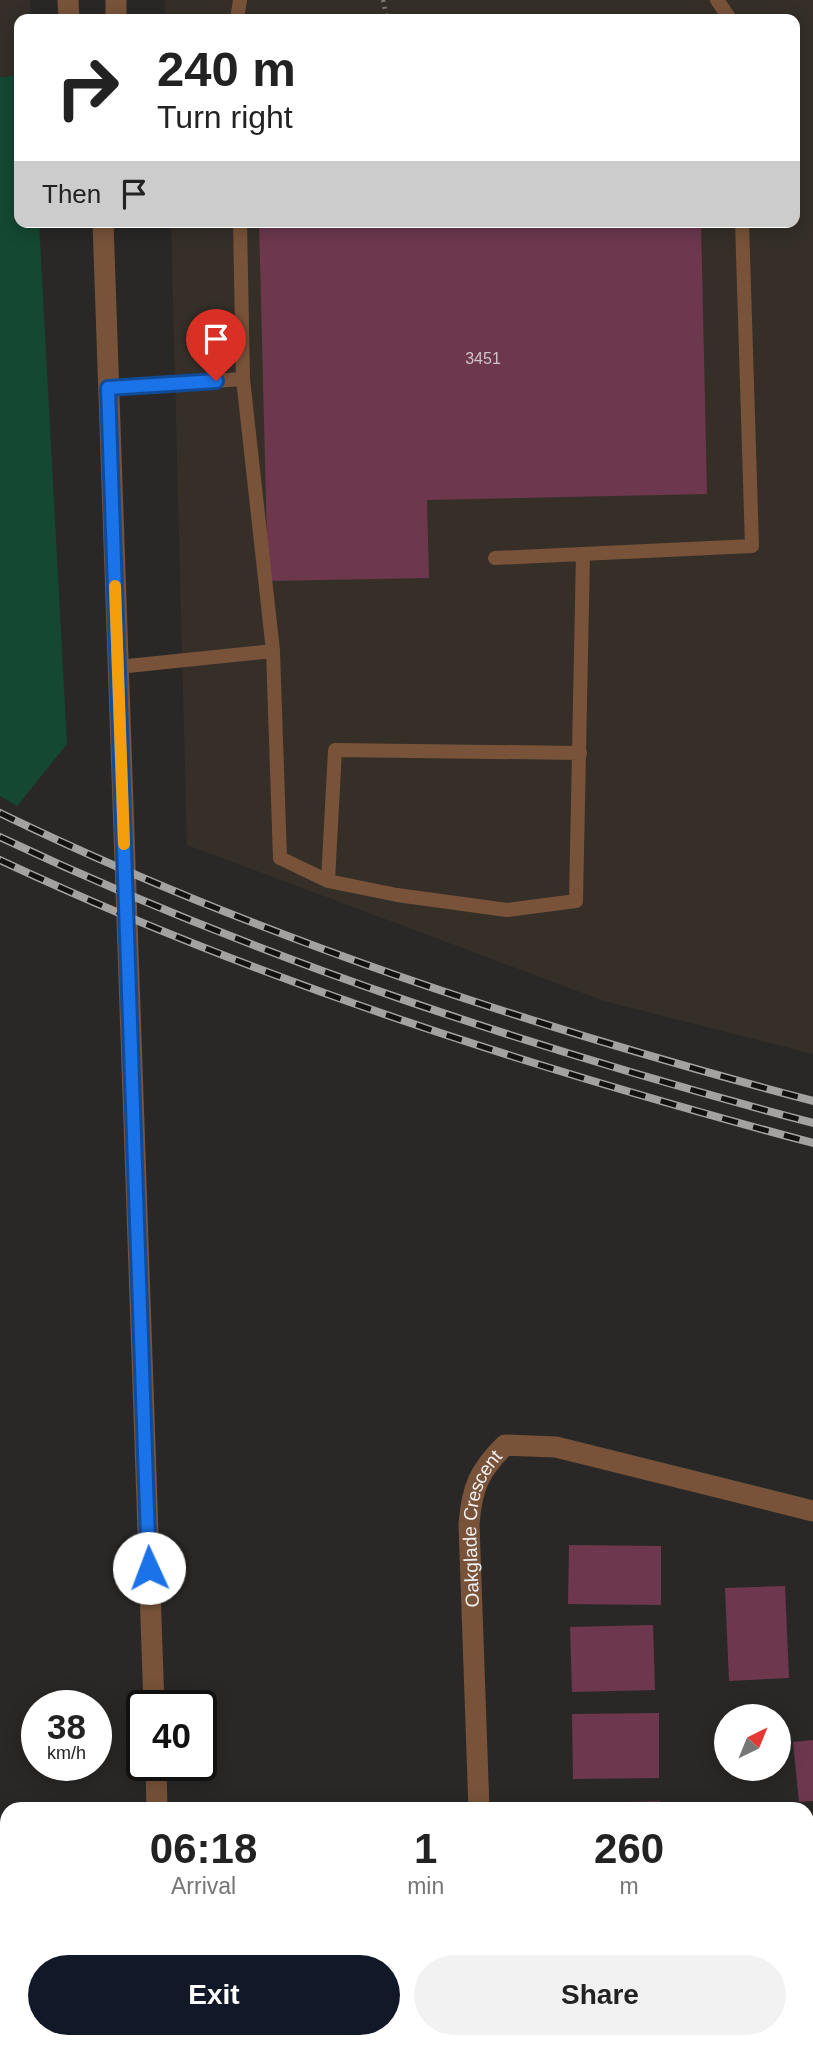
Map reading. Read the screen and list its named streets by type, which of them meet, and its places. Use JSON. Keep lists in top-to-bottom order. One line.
{"streets":{"street":["Oakglade Crescent"]},"house_numbers":["3451"],"north":"top right","page":{"turn":["240 m","Turn right"],"then":"Then","speed":"38 km/h","limit":"40","eta":["06:18","Arrival","1","min","260","m"],"buttons":["Exit","Share"]}}
